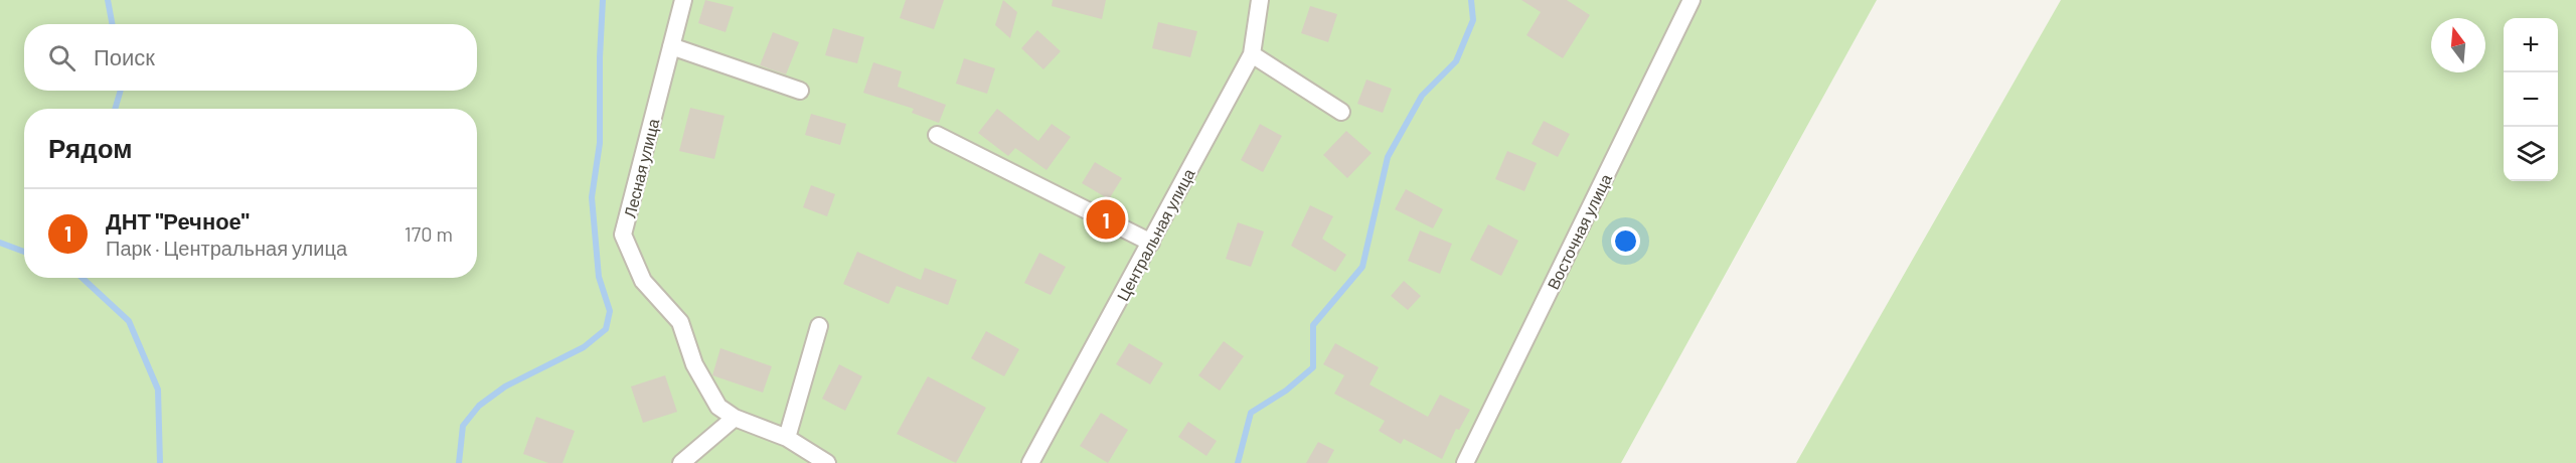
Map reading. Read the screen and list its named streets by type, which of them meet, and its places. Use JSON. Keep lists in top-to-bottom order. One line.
{"streets":{"street":["Лесная улица","Восточная улица","Центральная улица"]},"north":"top","page":{"map_buttons":["+","−"],"search":"Поиск","heading":"Рядом","list":[{"mark":"1","name":"ДНТ \"Речное\"","note":"Парк · Центральная улица","value":"170 m"}],"pins":"1"}}
